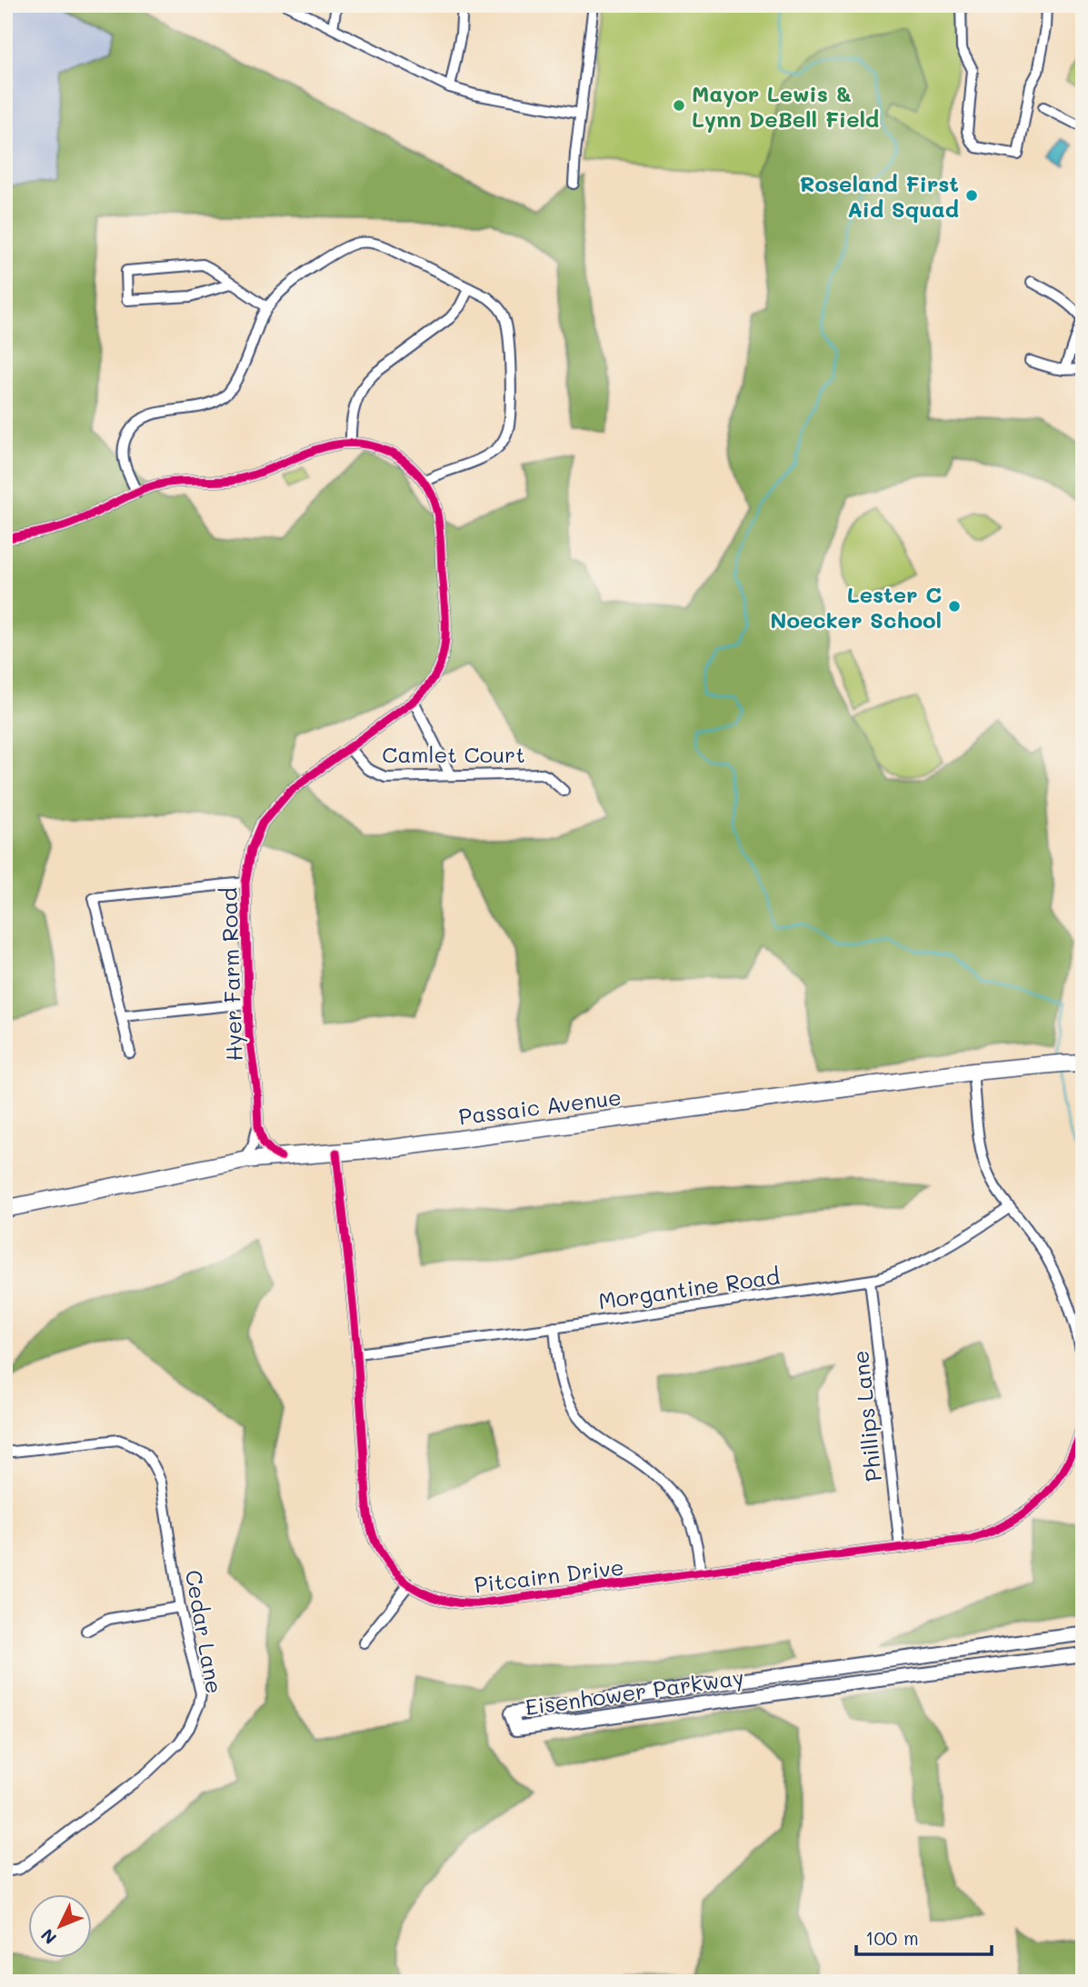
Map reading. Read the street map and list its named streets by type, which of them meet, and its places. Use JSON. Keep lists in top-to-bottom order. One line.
{"streets":{"main road":["Passaic Avenue"],"street":["Camlet Court","Hyer Farm Road","Morgantine Road","Phillips Lane","Pitcairn Drive","Cedar Lane","Eisenhower Parkway"]},"crossings":[["Camlet Court","Hyer Farm Road"],["Hyer Farm Road","Passaic Avenue"],["Passaic Avenue","Pitcairn Drive"],["Morgantine Road","Phillips Lane"],["Morgantine Road","Pitcairn Drive"],["Phillips Lane","Pitcairn Drive"]],"places":["Mayor Lewis & Lynn DeBell Field","Roseland First Aid Squad","Lester C Noecker School"],"scale_bar":"100 m","north":"bottom left"}
